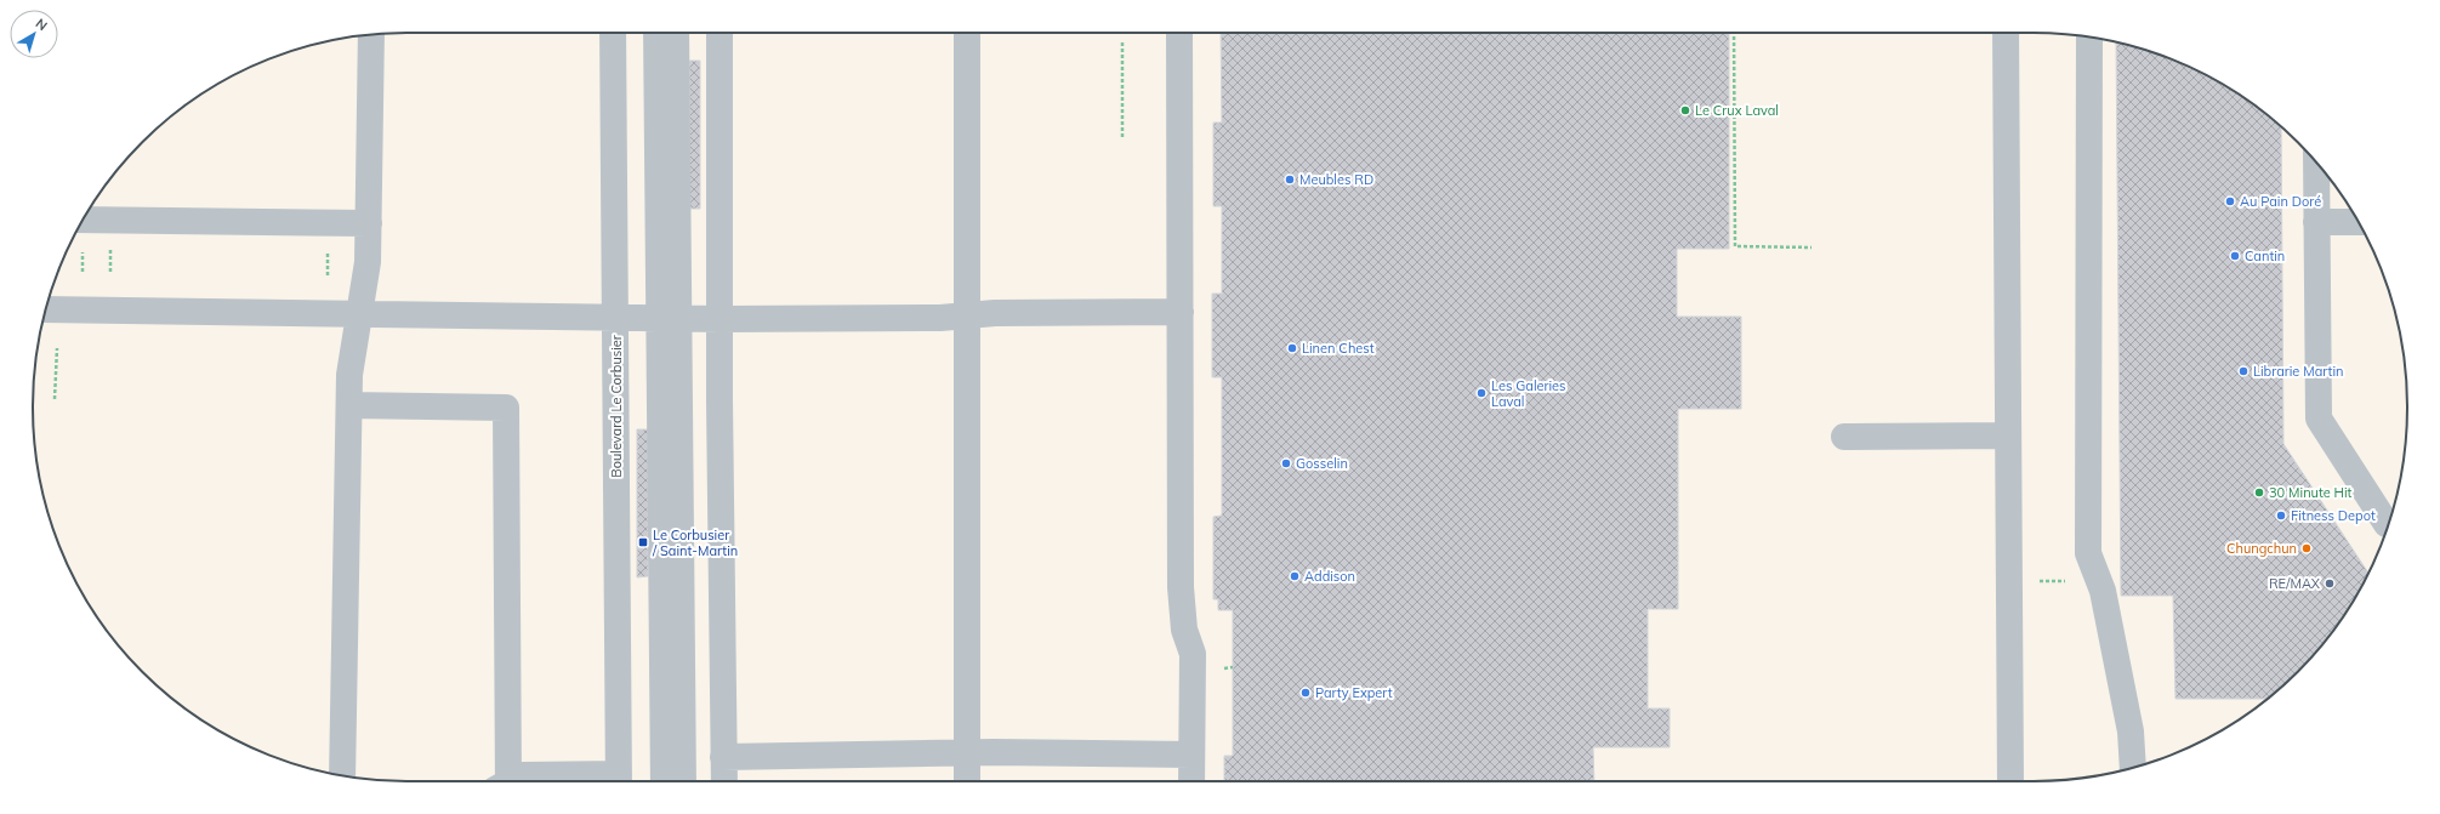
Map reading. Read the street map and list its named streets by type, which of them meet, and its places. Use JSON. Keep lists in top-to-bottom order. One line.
{"streets":{"street":["Boulevard Le Corbusier"]},"places":{"other":["Le Crux Laval","Meubles RD","Au Pain Doré","Cantin","Linen Chest","Librarie Martin","Les Galeries Laval","Gosselin","30 Minute Hit","Fitness Depot","Chungchun","Addison","RE/MAX","Party Expert"],"transit":["Le Corbusier / Saint-Martin"]},"north":"top right"}
